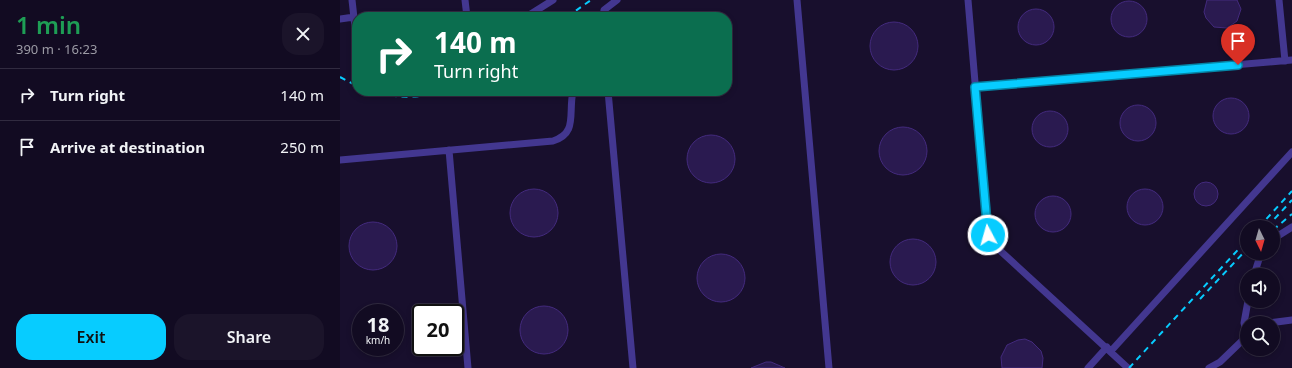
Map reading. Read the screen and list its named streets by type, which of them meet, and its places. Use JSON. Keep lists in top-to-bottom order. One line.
{"north":"bottom","page":{"heading":["1 min","390 m · 16:23"],"turn":["140 m","Turn right"],"list":[{"name":"Turn right","value":"140 m"},{"name":"Arrive at destination","value":"250 m"}],"speed":"18 km/h","limit":"20","buttons":["Exit","Share"]}}
